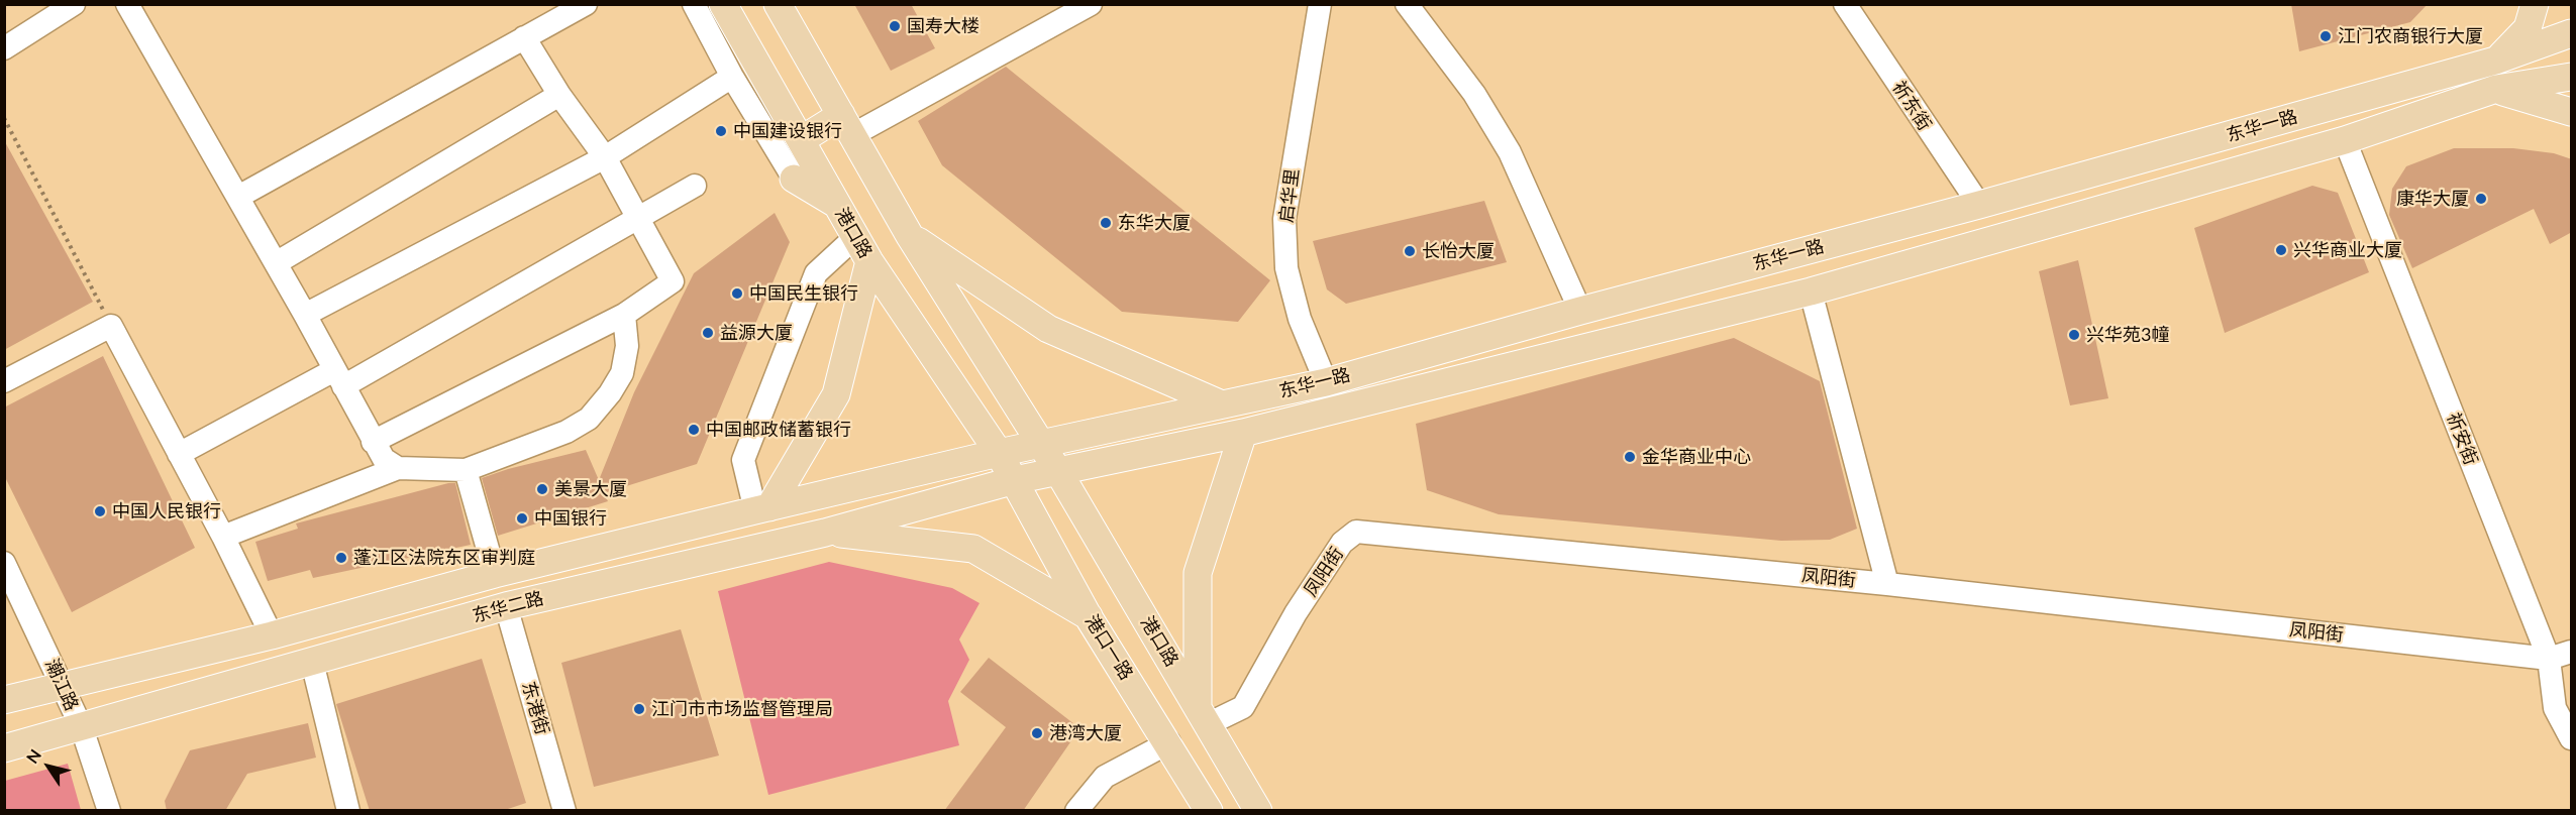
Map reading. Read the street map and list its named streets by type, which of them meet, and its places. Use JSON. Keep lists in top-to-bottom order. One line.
{"streets":{"main road":["东华一路","港口路","东华二路","港口一路"],"street":["祈东街","启华里","祈安街","凤阳街","潮江路","东港街"]},"crossings":[["祈东街","东华一路"],["东华一路","启华里"],["东华一路","港口路"],["东华一路","祈安街"],["东华一路","东华二路"],["东华一路","港口一路"],["港口路","凤阳街"],["港口路","东华二路"],["港口路","港口一路"],["祈安街","凤阳街"],["东华二路","港口一路"],["东华二路","潮江路"],["东华二路","东港街"]],"places":["国寿大楼","江门农商银行大厦","中国建设银行","康华大厦","东华大厦","兴华商业大厦","长怡大厦","中国民生银行","益源大厦","兴华苑3幢","中国邮政储蓄银行","金华商业中心","美景大厦","中国人民银行","中国银行","蓬江区法院东区审判庭","江门市市场监督管理局","港湾大厦"],"north":"top left"}
